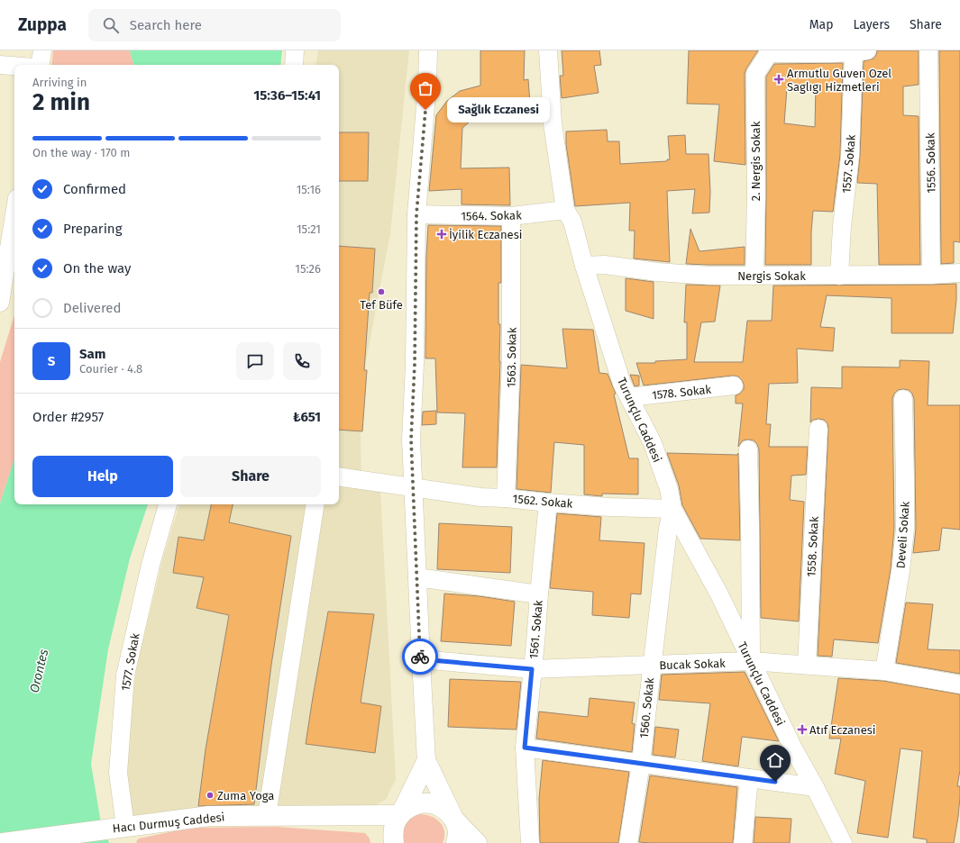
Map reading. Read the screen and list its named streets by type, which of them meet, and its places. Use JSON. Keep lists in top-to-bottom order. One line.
{"streets":{"main road":["Hacı Durmuş Caddesi"],"street":["2. Nergis Sokak","1556. Sokak","1557. Sokak","1564. Sokak","Nergis Sokak","1563. Sokak","1578. Sokak","Turunçlu Caddesi","1562. Sokak","Develi Sokak","1558. Sokak","1561. Sokak","1577. Sokak","Bucak Sokak","1560. Sokak"]},"crossings":[["2. Nergis Sokak","Nergis Sokak"],["1556. Sokak","Nergis Sokak"],["1557. Sokak","Nergis Sokak"],["1564. Sokak","1563. Sokak"],["1564. Sokak","Turunçlu Caddesi"],["Nergis Sokak","Turunçlu Caddesi"],["1563. Sokak","1562. Sokak"],["1578. Sokak","Turunçlu Caddesi"],["Turunçlu Caddesi","1562. Sokak"],["Turunçlu Caddesi","Bucak Sokak"],["Turunçlu Caddesi","1560. Sokak"],["1562. Sokak","1561. Sokak"],["1562. Sokak","1560. Sokak"],["Develi Sokak","Bucak Sokak"],["1558. Sokak","Bucak Sokak"],["1561. Sokak","Bucak Sokak"],["1577. Sokak","Hacı Durmuş Caddesi"],["Bucak Sokak","1560. Sokak"]],"water":["Orontes"],"places":{"health":["Armutlu Guven Ozel Saglıgı Hizmetleri","İyilik Eczanesi","Atıf Eczanesi"],"other":["Sağlık Eczanesi","Tef Büfe","Zuma Yoga"]},"page":{"header":"Zuppa","search":"Search here","nav":["Map","Layers","Share"],"heading":["2 min","Arriving in","15:36–15:41"],"panel":["Sam","Courier · 4.8","Order #2957","₺651"],"bubble":"Sağlık Eczanesi","bar":"On the way · 170 m","list":[["Confirmed","15:16"],["Preparing","15:21"],["On the way","15:26"],"Delivered"],"round":"S","buttons":["Help","Share"]}}
